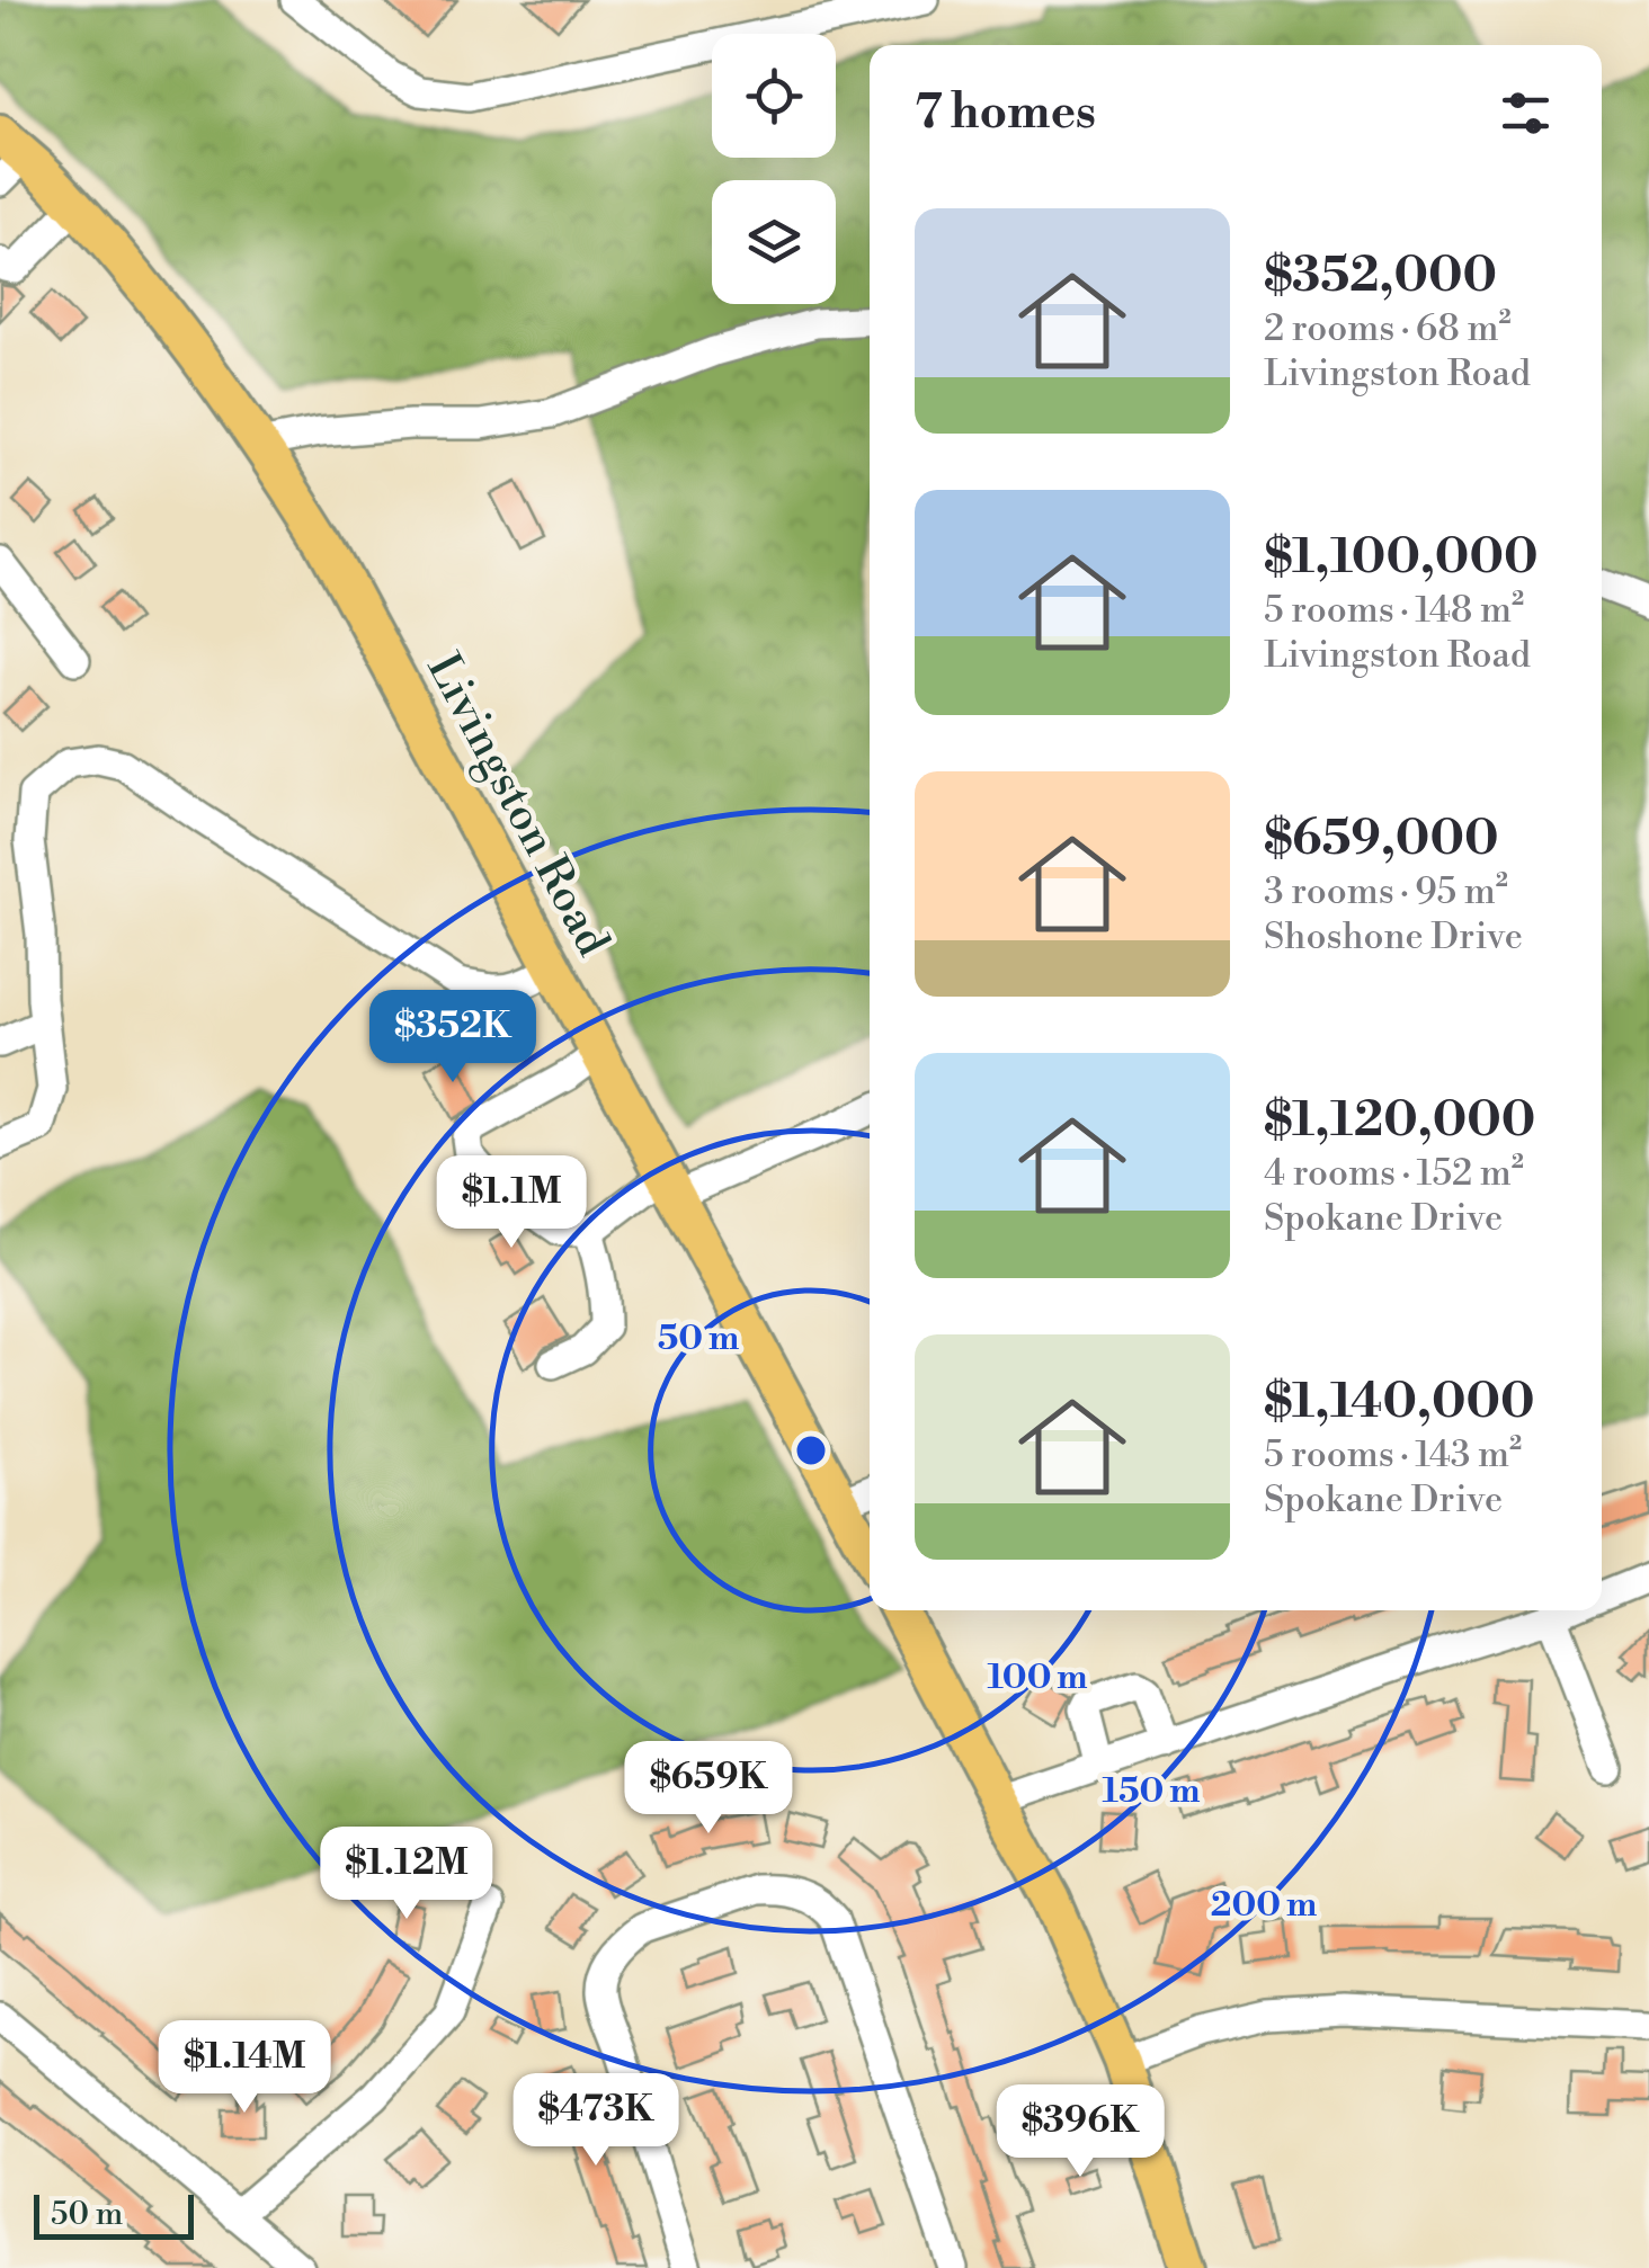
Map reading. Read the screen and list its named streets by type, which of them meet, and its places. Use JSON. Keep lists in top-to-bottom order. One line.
{"streets":{"main road":["Livingston Road"]},"scale_bar":"50 m","page":{"heading":"7 homes","list":[{"name":"$352,000","note":"2 rooms · 68 m² · Livingston Road"},{"name":"$1,100,000","note":"5 rooms · 148 m² · Livingston Road"},{"name":"$659,000","note":"3 rooms · 95 m² · Shoshone Drive"},{"name":"$1,120,000","note":"4 rooms · 152 m² · Spokane Drive"},{"name":"$1,140,000","note":"5 rooms · 143 m² · Spokane Drive"}],"price":["$352K","$1.1M","$659K","$1.12M","$1.14M","$473K","$396K"],"scale":"50 m"},"rings":["50 m","100 m","150 m","200 m"]}
